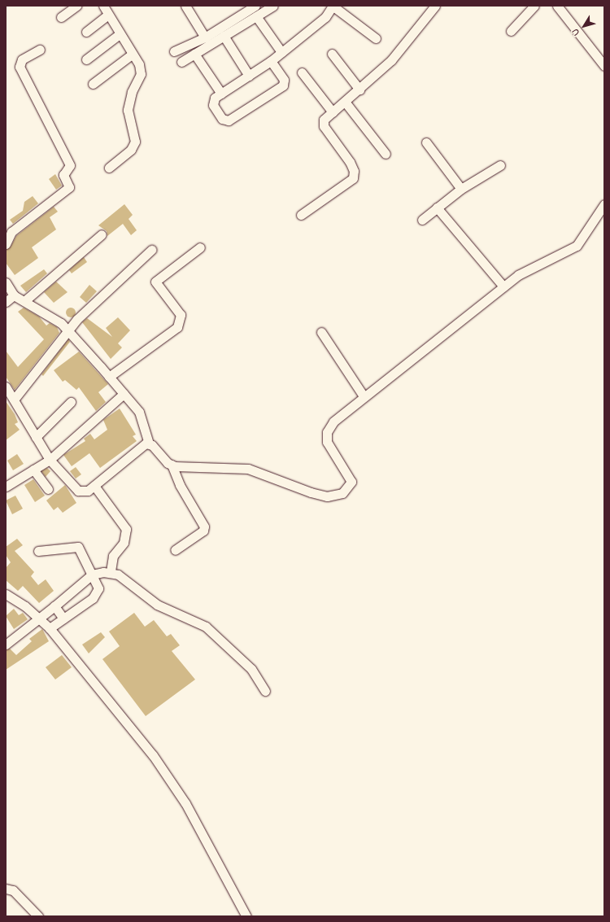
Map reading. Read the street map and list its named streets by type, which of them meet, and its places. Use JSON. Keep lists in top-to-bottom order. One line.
{"north":"bottom left"}
